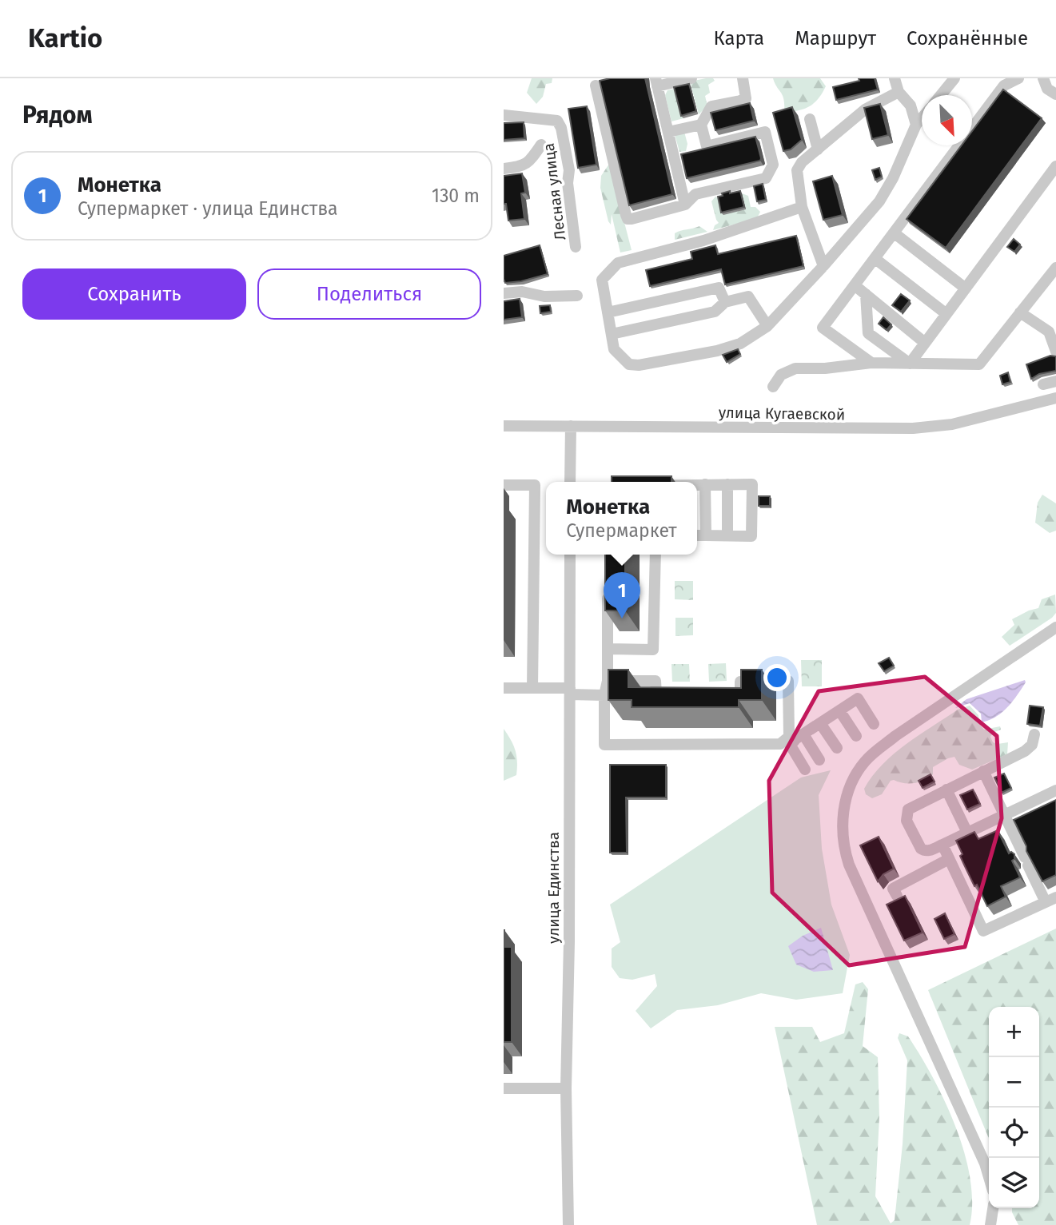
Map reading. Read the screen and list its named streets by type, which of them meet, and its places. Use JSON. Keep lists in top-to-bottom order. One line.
{"streets":{"street":["Лесная улица","улица Кугаевской","улица Единства"]},"north":"bottom right","page":{"header":"Kartio","nav":["Карта","Маршрут","Сохранённые"],"heading":"Рядом","list":[{"mark":"1","name":"Монетка","note":"Супермаркет · улица Единства","value":"130 m"}],"buttons":["Сохранить","Поделиться"],"popup":["Монетка","Супермаркет"],"pins":"1","map_buttons":["+","−"]}}
